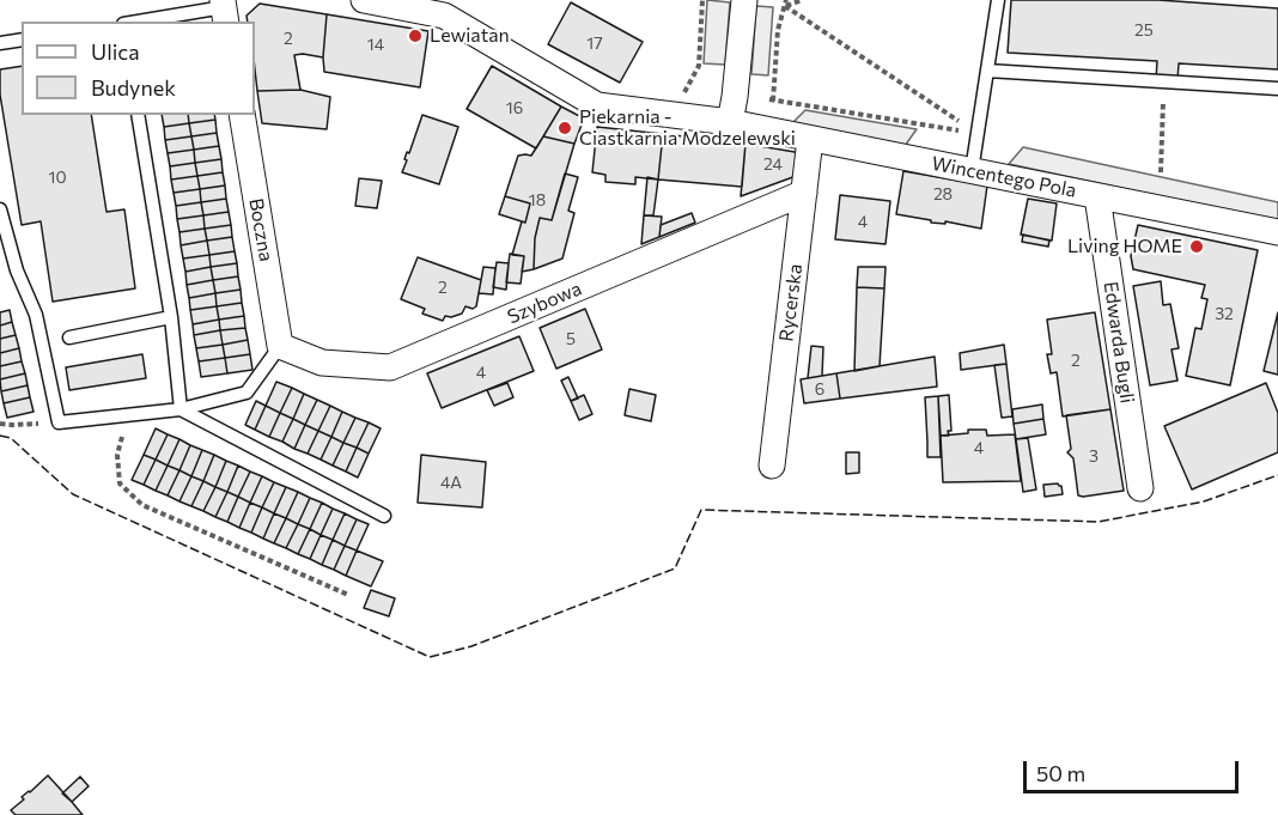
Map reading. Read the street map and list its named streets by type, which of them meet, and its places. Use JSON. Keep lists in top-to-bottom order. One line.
{"streets":{"street":["Wincentego Pola","Boczna","Szybowa","Rycerska","Edwarda Bugli"]},"crossings":[["Wincentego Pola","Rycerska"],["Wincentego Pola","Edwarda Bugli"],["Boczna","Szybowa"],["Szybowa","Rycerska"]],"places":["Lewiatan","Piekarnia - Ciastkarnia Modzelewski","Living HOME"],"house_numbers":["25","2","17","14","16","24","10","28","18","4","2","32","5","2","4","6","4","3","4A"],"legend":["Ulica","Budynek"],"scale_bar":"50 m"}
